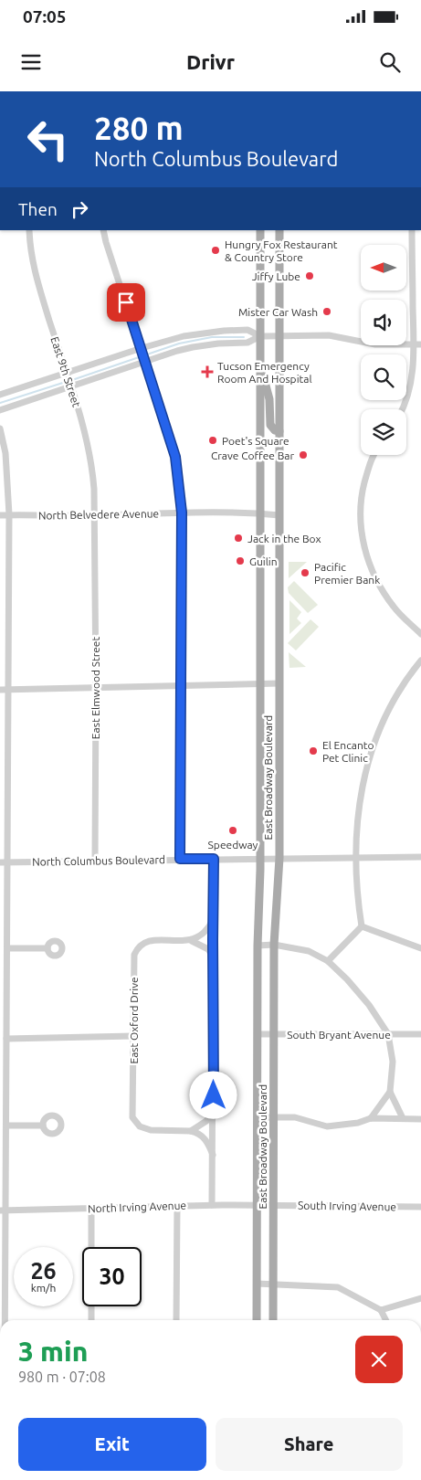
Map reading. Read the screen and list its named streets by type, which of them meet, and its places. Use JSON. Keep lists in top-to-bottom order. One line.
{"streets":{"main road":["East Broadway Boulevard"],"street":["East 9th Street","North Belvedere Avenue","East Elmwood Street","North Columbus Boulevard","East Oxford Drive","South Bryant Avenue","South Irving Avenue","North Irving Avenue"]},"crossings":[["East 9th Street","North Belvedere Avenue"],["East 9th Street","East Elmwood Street"],["North Belvedere Avenue","East Elmwood Street"],["North Belvedere Avenue","East Broadway Boulevard"],["East Elmwood Street","North Columbus Boulevard"],["East Broadway Boulevard","North Columbus Boulevard"],["East Broadway Boulevard","South Bryant Avenue"],["East Broadway Boulevard","South Irving Avenue"],["East Broadway Boulevard","North Irving Avenue"],["South Irving Avenue","North Irving Avenue"]],"places":{"other":["Hungry Fox Restaurant & Country Store","Jiffy Lube","Mister Car Wash","Poet's Square","Crave Coffee Bar","Jack in the Box","Guilin","Pacific Premier Bank","El Encanto Pet Clinic","Speedway"],"health":["Tucson Emergency Room And Hospital"]},"north":"left","page":{"status":"07:05","header":"Drivr","turn":["280 m","North Columbus Boulevard"],"then":"Then","speed":"26 km/h","limit":"30","heading":["3 min","980 m · 07:08"],"buttons":["Exit","Share"]}}
